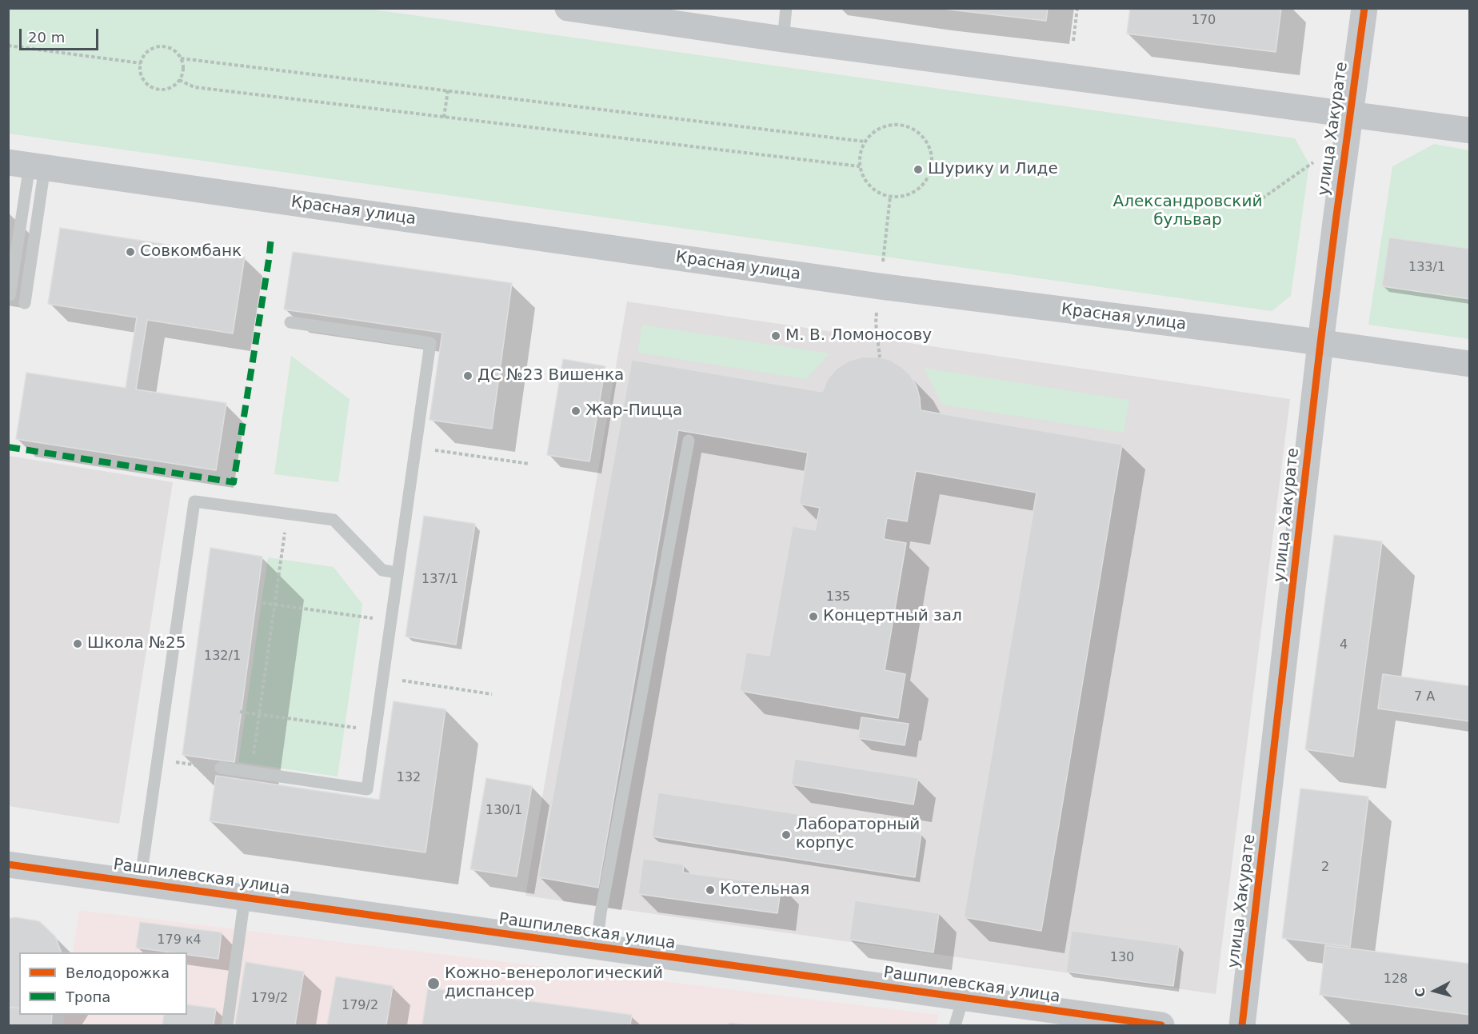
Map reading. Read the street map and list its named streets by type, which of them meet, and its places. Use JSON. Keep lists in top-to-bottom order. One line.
{"streets":{"main road":["Красная улица"],"street":["улица Хакурате","Рашпилевская улица"]},"crossings":[["улица Хакурате","Красная улица"]],"parks":["Александровский бульвар"],"places":["Шурику и Лиде","Совкомбанк","М. В. Ломоносову","ДС №23 Вишенка","Жар-Пицца","Концертный зал","Школа №25","Лабораторный корпус","Котельная","Кожно-венерологический диспансер"],"house_numbers":["170","133/1","137/1","135","4","132/1","7 А","132","130/1","2","179 к4","130","128","179/2","179/2"],"legend":["Велодорожка","Тропа"],"scale_bar":"20 m","north":"left"}
